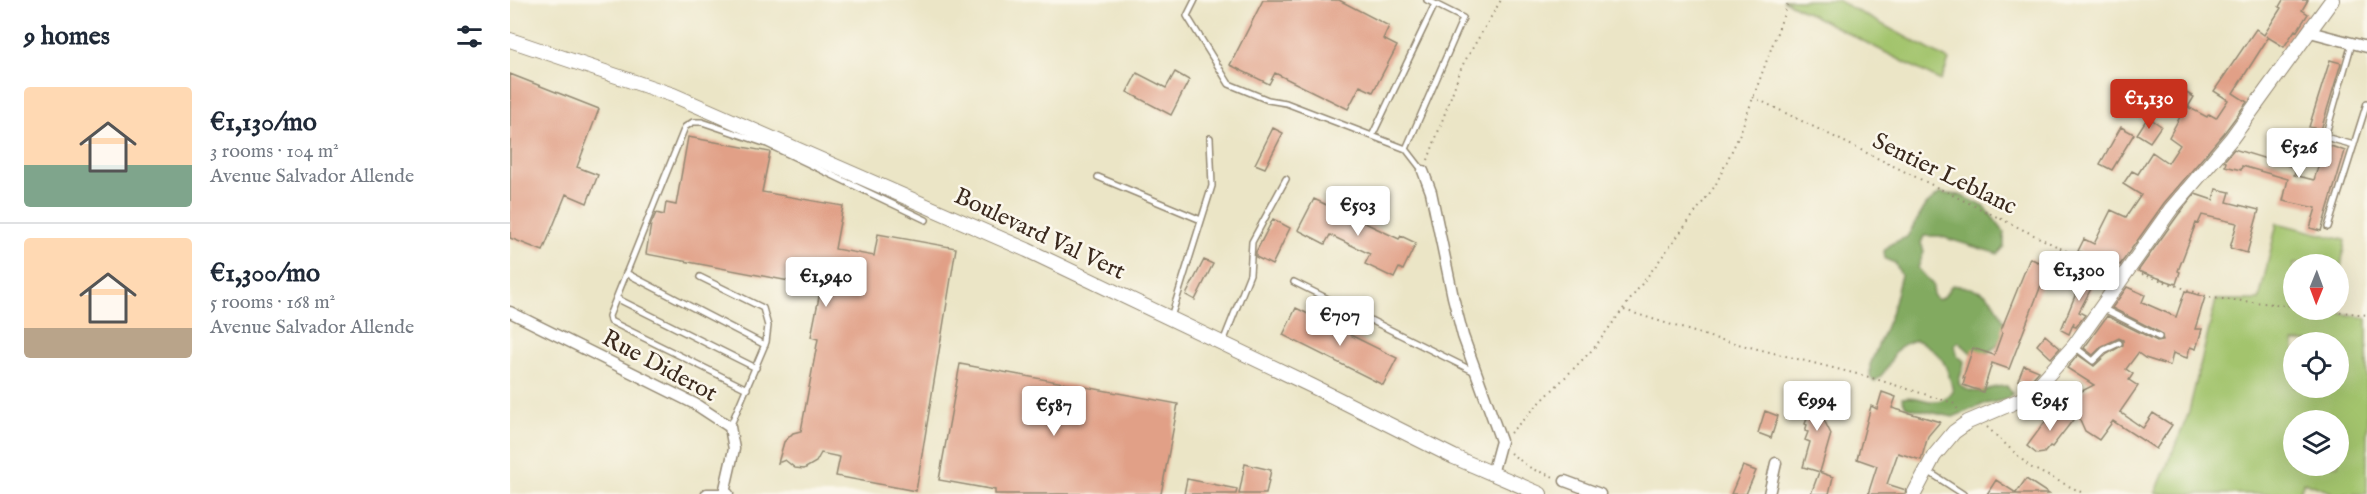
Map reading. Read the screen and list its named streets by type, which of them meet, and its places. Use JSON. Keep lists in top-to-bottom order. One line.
{"streets":{"street":["Boulevard Val Vert","Rue Diderot"],"path":["Sentier Leblanc"]},"north":"bottom","page":{"heading":"9 homes","list":[{"name":"€1,130/mo","note":"3 rooms · 104 m² · Avenue Salvador Allende"},{"name":"€1,300/mo","note":"5 rooms · 168 m² · Avenue Salvador Allende"}],"price":["€1,130","€526","€503","€1,300","€1,940","€707","€994","€945","€587"]}}
